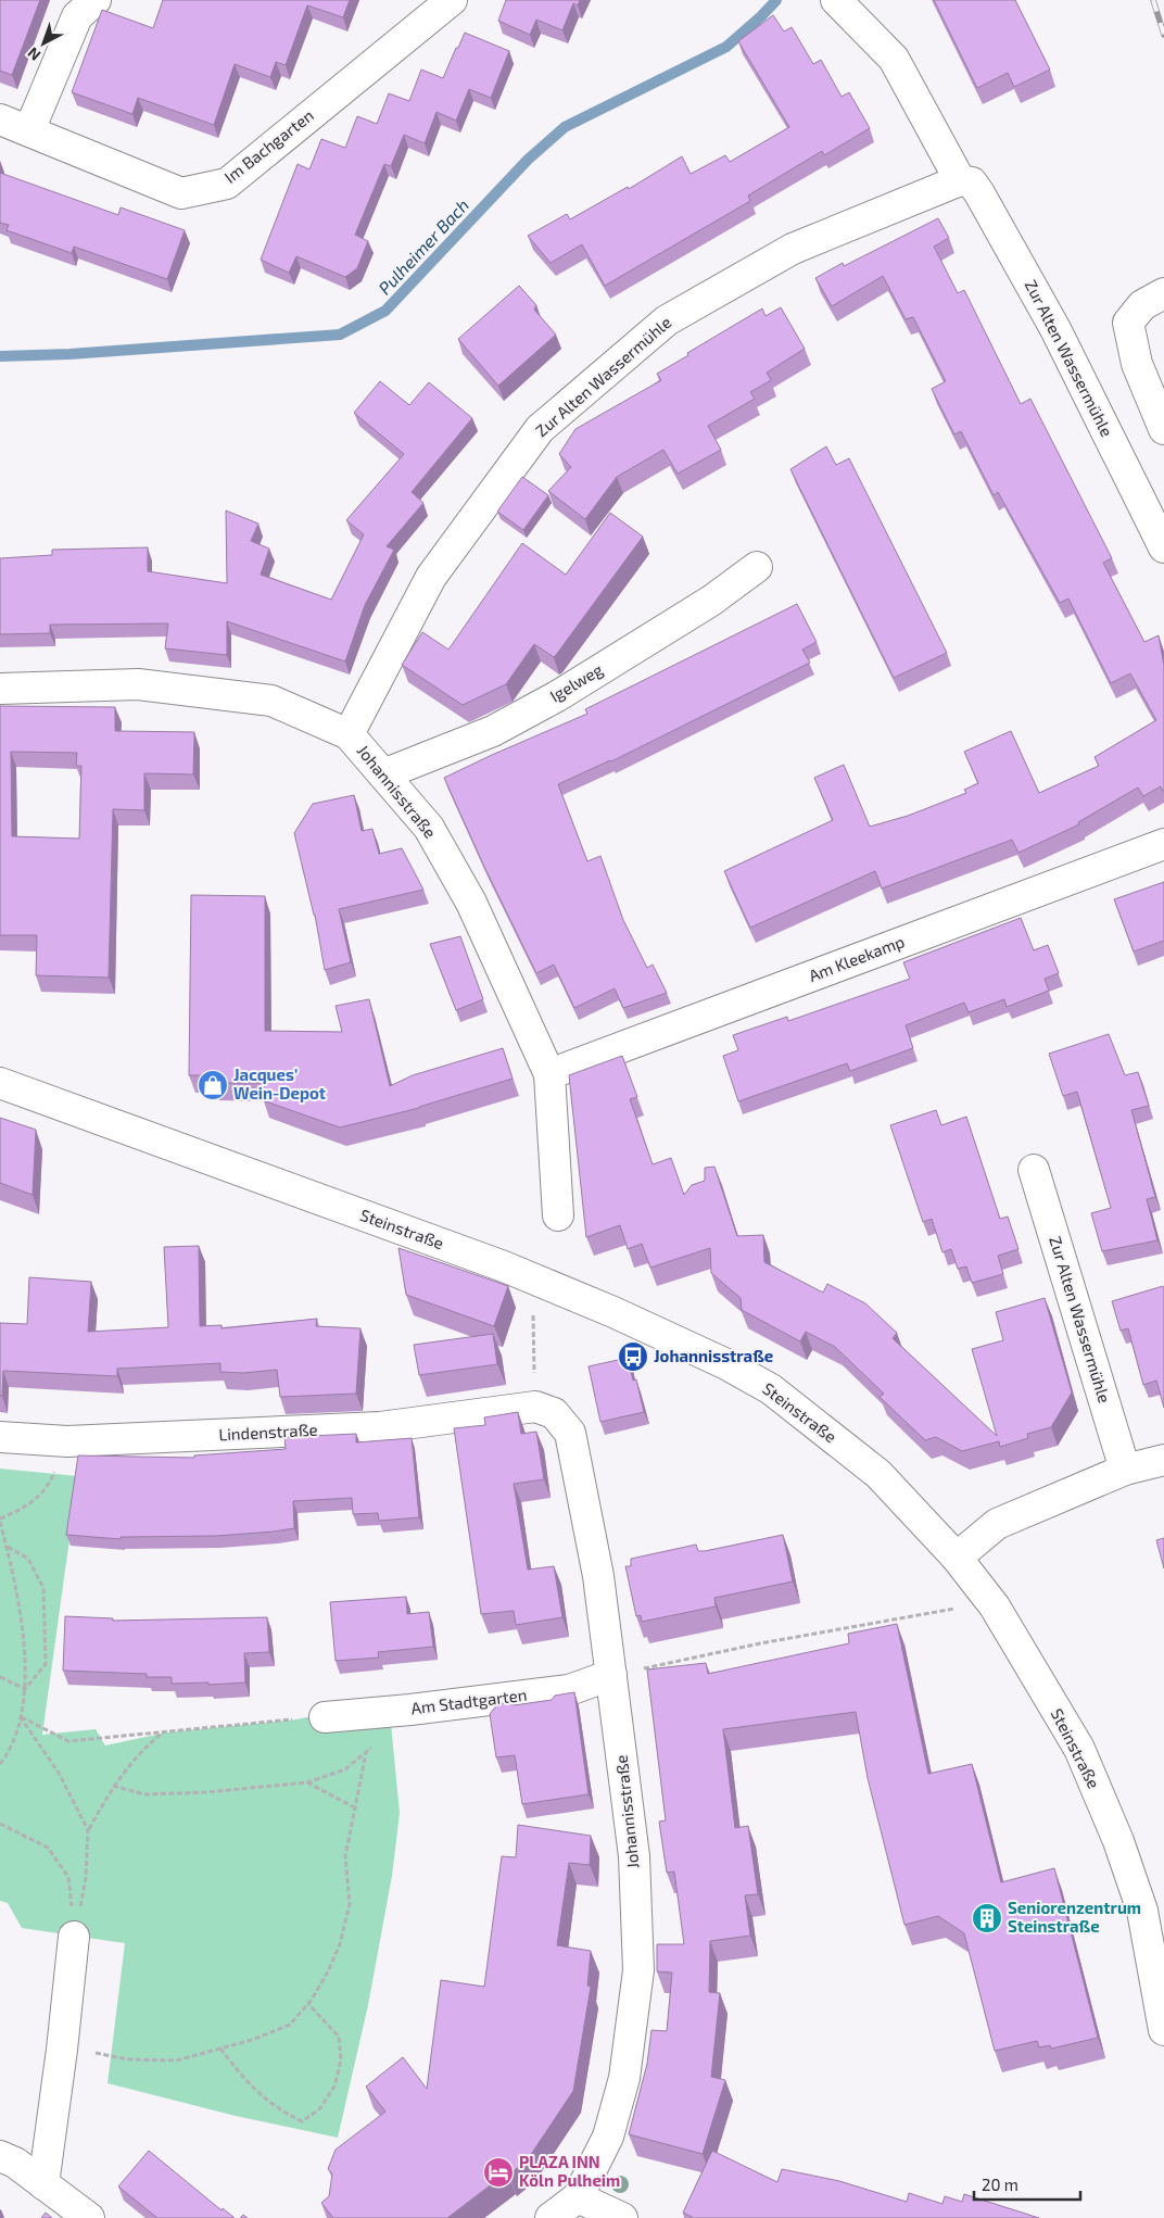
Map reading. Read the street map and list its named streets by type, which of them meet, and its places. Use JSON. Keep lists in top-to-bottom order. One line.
{"streets":{"street":["Im Bachgarten","Zur Alten Wassermühle","Igelweg","Johannisstraße","Am Kleekamp","Steinstraße","Lindenstraße","Am Stadtgarten"]},"crossings":[["Zur Alten Wassermühle","Johannisstraße"],["Igelweg","Johannisstraße"],["Johannisstraße","Am Kleekamp"],["Johannisstraße","Lindenstraße"],["Johannisstraße","Am Stadtgarten"]],"water":["Pulheimer Bach"],"places":{"shop":["Jacques’ Wein-Depot"],"bus stop":["Johannisstraße"],"building":["Seniorenzentrum Steinstraße"],"hotel":["PLAZA INN Köln Pulheim"]},"scale_bar":"20 m","north":"bottom left"}
